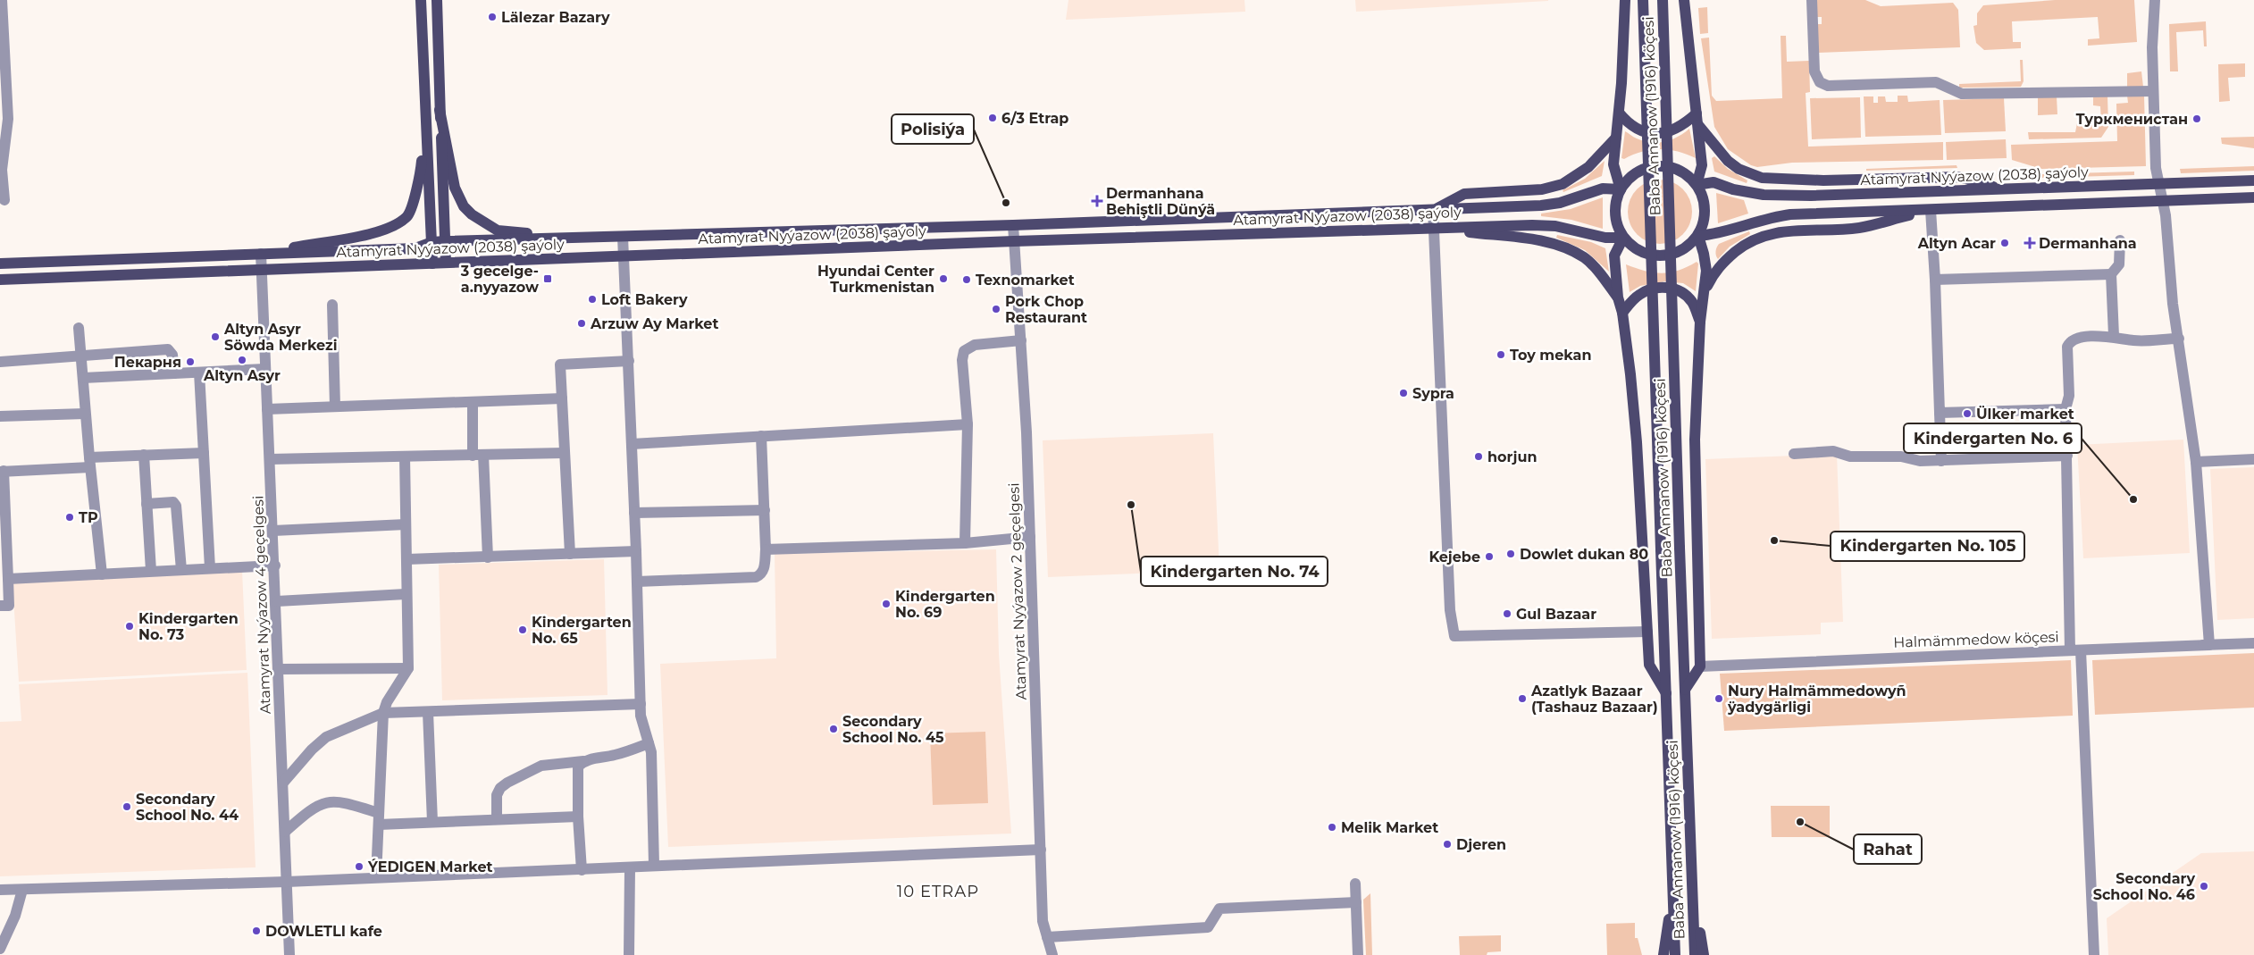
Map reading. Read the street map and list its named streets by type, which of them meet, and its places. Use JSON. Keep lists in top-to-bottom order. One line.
{"streets":{"main road":["Baba Annanow (1916) köçesi","Atamyrat Nyýazow (2038) şaýoly"],"street":["Atamyrat Nyýazow 2 geçelgesi","Atamyrat Nyýazow 4 geçelgesi","Halmämmedow köçesi"]},"crossings":[["Atamyrat Nyýazow (2038) şaýoly","Atamyrat Nyýazow 2 geçelgesi"],["Atamyrat Nyýazow (2038) şaýoly","Atamyrat Nyýazow 4 geçelgesi"]],"districts":["10 ETRAP"],"places":{"other":["Lälezar Bazary","6/3 Etrap","Туркменистан","Polisiýa","Altyn Acar","Hyundai Center Turkmenistan","Texnomarket","Loft Bakery","Pork Chop Restaurant","Arzuw Ay Market","Altyn Asyr Söwda Merkezi","Toy mekan","Altyn Asyr","Пекарня","Sypra","Ülker market","horjun","Kindergarten No. 6","Kindergarten No. 74","TP","Kindergarten No. 105","Dowlet dukan 80","Kejebe","Kindergarten No. 69","Gul Bazaar","Kindergarten No. 73","Kindergarten No. 65","Azatlyk Bazaar (Tashauz Bazaar)","Nury Halmämmedowyñ ÿadygärligi","Secondary School No. 45","Secondary School No. 44","Rahat","Melik Market","Djeren","ÝEDIGEN Market","Secondary School No. 46","DOWLETLI kafe"],"health":["Dermanhana Behiştli Dünýä","Dermanhana"],"transit":["3 gecelge- a.nyyazow"]}}
